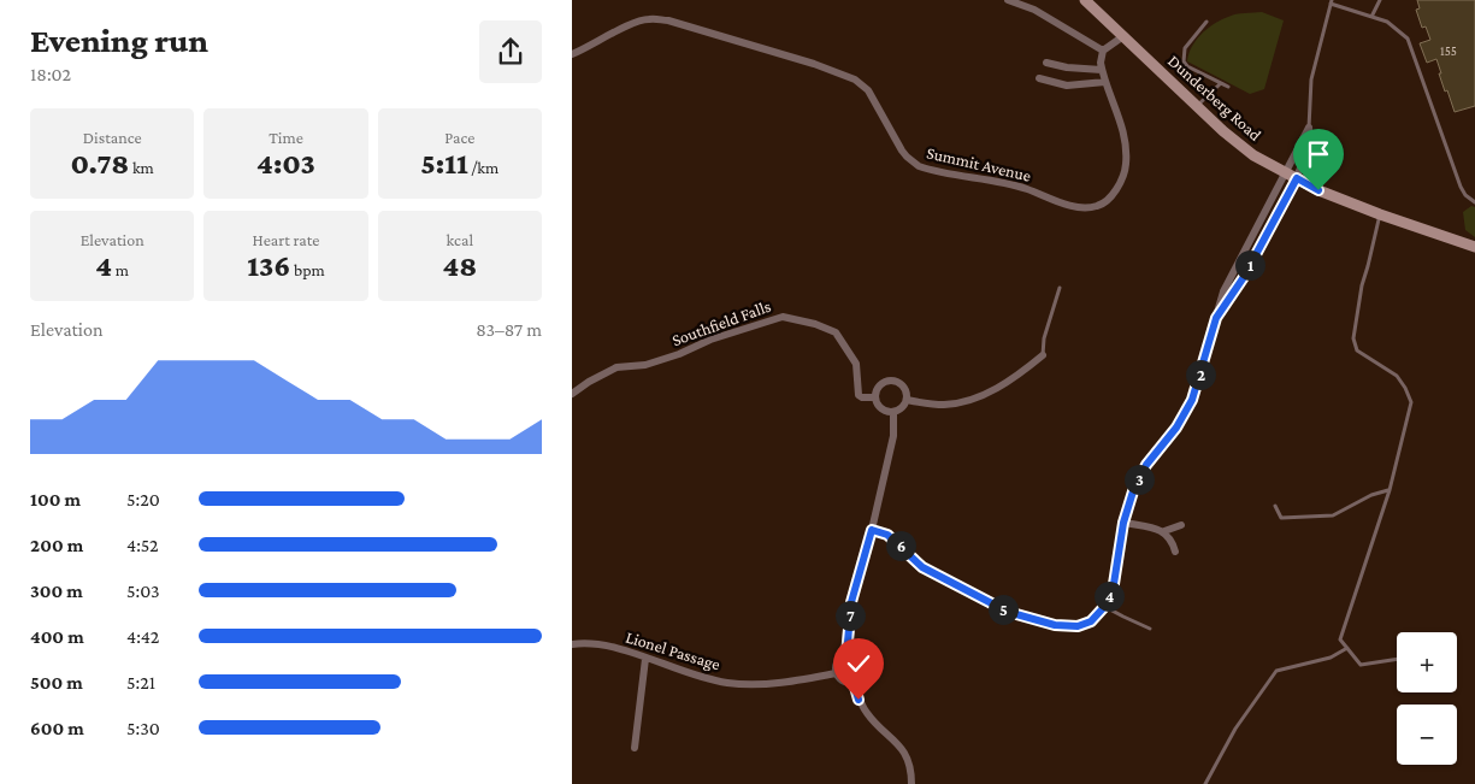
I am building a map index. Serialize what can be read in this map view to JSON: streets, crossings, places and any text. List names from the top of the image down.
{
  "streets": {
    "street": [
      "Dunderberg Road",
      "Summit Avenue",
      "Southfield Falls",
      "Lionel Passage"
    ]
  },
  "house_numbers": ["155"],
  "page": {
    "heading": ["Evening run", "18:02"],
    "stats": [
      ["Distance", "0.78 km"],
      ["Time", "4:03"],
      ["Pace", "5:11 /km"],
      ["Elevation", "4 m"],
      ["Heart rate", "136 bpm"],
      ["kcal", "48"]
    ],
    "pins": [
      "1",
      "2",
      "3",
      "6",
      "4",
      "5",
      "7"
    ],
    "chart": ["Elevation", "83–87 m"],
    "list": [
      {
        "name": "100 m",
        "note": "5:20"
      },
      {
        "name": "200 m",
        "note": "4:52"
      },
      {
        "name": "300 m",
        "note": "5:03"
      },
      {
        "name": "400 m",
        "note": "4:42"
      },
      {
        "name": "500 m",
        "note": "5:21"
      },
      {
        "name": "600 m",
        "note": "5:30"
      }
    ],
    "map_buttons": ["+", "−"]
  }
}
